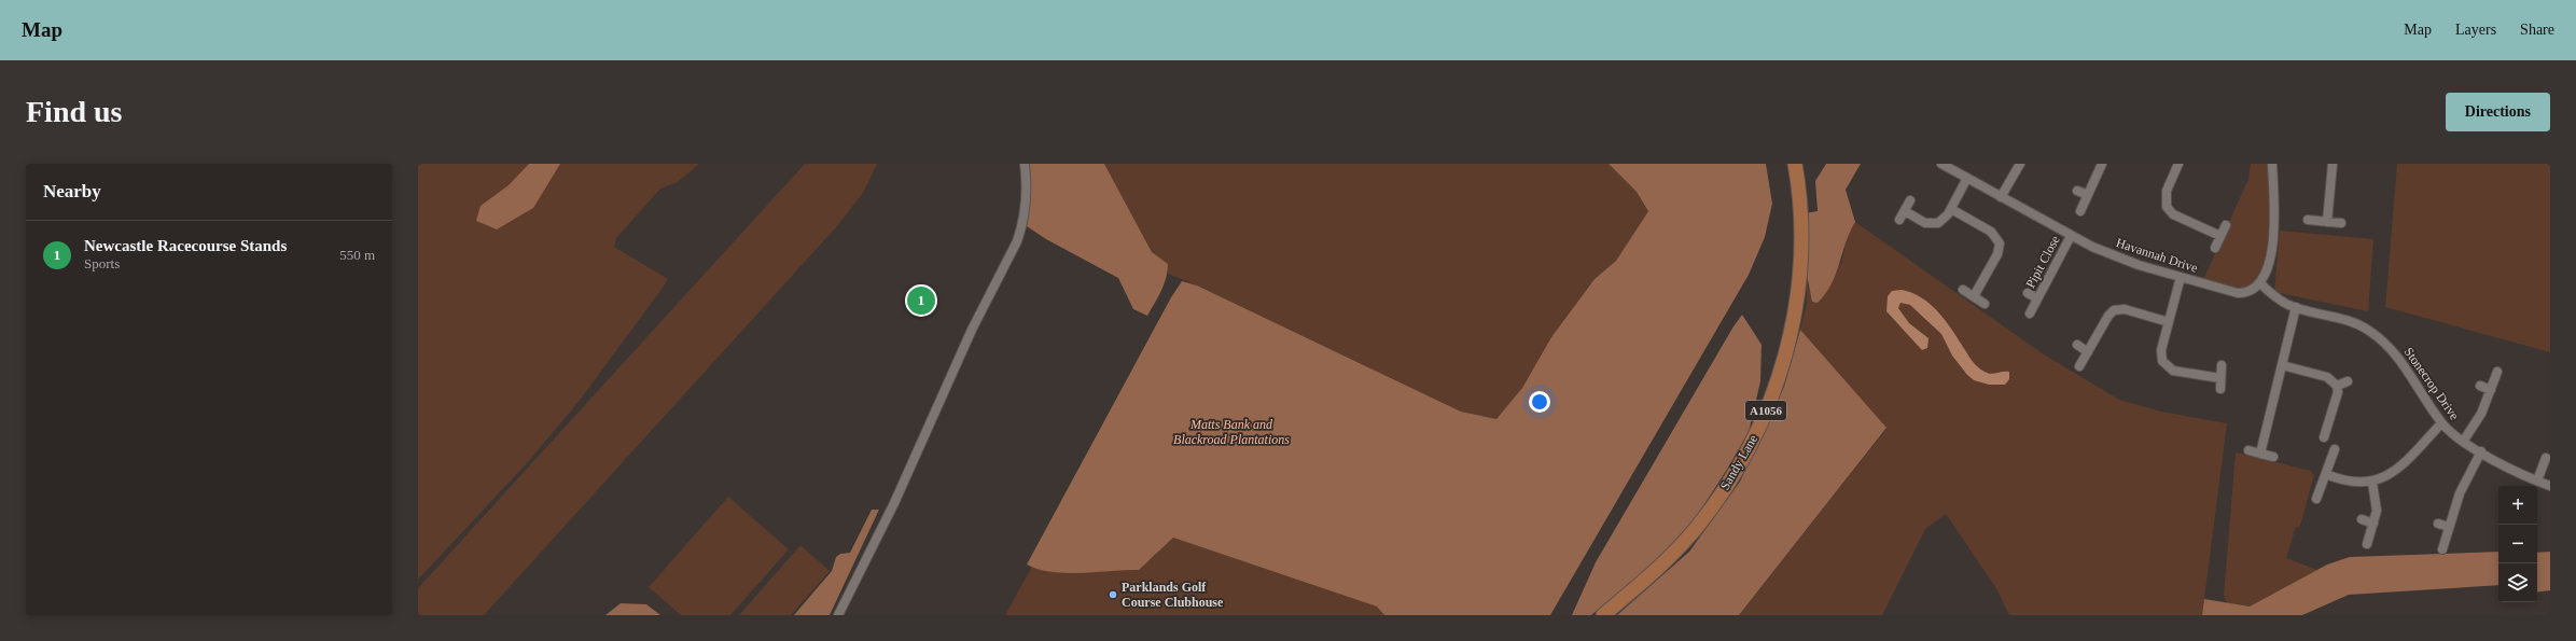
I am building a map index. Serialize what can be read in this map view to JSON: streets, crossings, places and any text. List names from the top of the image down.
{
  "streets": {
    "main road": ["A1056", "Sandy Lane"],
    "street": ["Havannah Drive", "Pipit Close", "Stonecrop Drive"]
  },
  "crossings": [
    ["Havannah Drive", "Pipit Close"],
    ["Havannah Drive", "Stonecrop Drive"]
  ],
  "parks": ["Matts Bank and Blackroad Plantations"],
  "places": ["Parklands Golf Course Clubhouse"],
  "page": {
    "header": "Map",
    "nav": ["Map", "Layers", "Share"],
    "buttons": "Directions",
    "title": "Find us",
    "heading": "Nearby",
    "list": [
      {
        "mark": "1",
        "name": "Newcastle Racecourse Stands",
        "note": "Sports",
        "value": "550 m"
      }
    ],
    "pins": "1",
    "map_buttons": ["+", "−"]
  }
}
